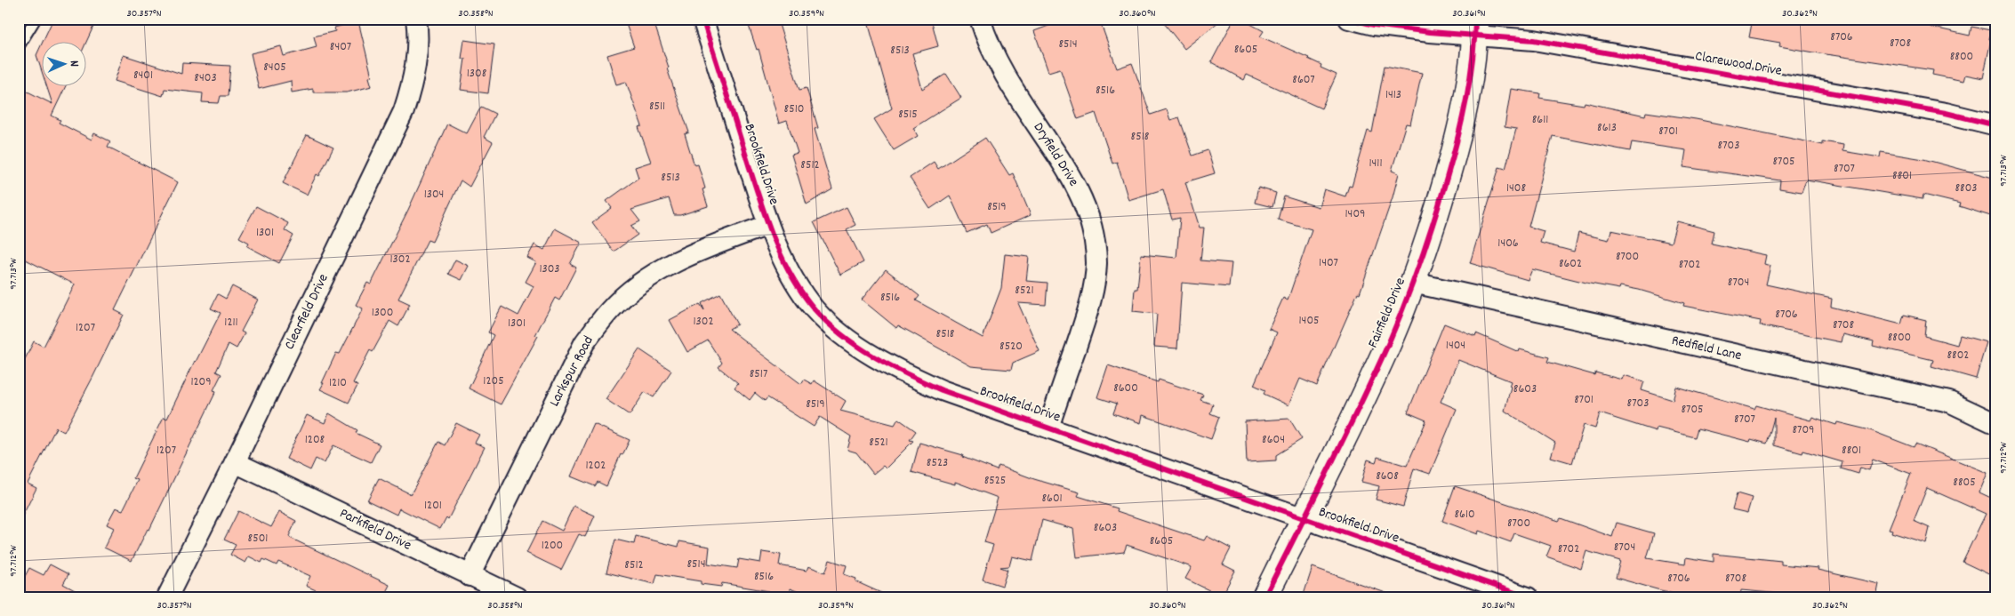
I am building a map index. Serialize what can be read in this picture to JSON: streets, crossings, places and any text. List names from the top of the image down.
{
  "streets": {
    "street": [
      "Clarewood Drive",
      "Dryfield Drive",
      "Brookfield Drive",
      "Clearfield Drive",
      "Fairfield Drive",
      "Redfield Lane",
      "Larkspur Road",
      "Parkfield Drive"
    ]
  },
  "crossings": [
    ["Clarewood Drive", "Fairfield Drive"],
    ["Dryfield Drive", "Brookfield Drive"],
    ["Brookfield Drive", "Fairfield Drive"],
    ["Brookfield Drive", "Larkspur Road"],
    ["Clearfield Drive", "Parkfield Drive"],
    ["Fairfield Drive", "Redfield Lane"],
    ["Larkspur Road", "Parkfield Drive"]
  ],
  "house_numbers": [
    "8706",
    "8708",
    "8514",
    "8407",
    "8605",
    "8513",
    "8800",
    "8405",
    "1308",
    "8401",
    "8403",
    "8607",
    "8516",
    "1413",
    "8511",
    "8510",
    "8515",
    "8611",
    "8613",
    "8701",
    "8518",
    "8703",
    "8705",
    "1411",
    "8512",
    "8707",
    "8801",
    "8513",
    "1408",
    "8803",
    "1304",
    "8519",
    "1409",
    "1301",
    "1406",
    "8700",
    "1302",
    "1407",
    "8602",
    "8702",
    "1303",
    "8704",
    "8521",
    "8516",
    "1300",
    "8706",
    "1405",
    "1302",
    "1211",
    "1301",
    "8708",
    "1207",
    "8518",
    "8800",
    "1404",
    "8520",
    "8802",
    "8517",
    "1205",
    "1209",
    "1210",
    "8600",
    "8603",
    "8701",
    "8703",
    "8519",
    "8705",
    "8707",
    "8709",
    "1208",
    "8604",
    "8521",
    "1207",
    "8801",
    "8523",
    "1202",
    "8608",
    "8525",
    "8805",
    "8601",
    "1201",
    "8610",
    "8700",
    "8603",
    "8501",
    "8605",
    "1200",
    "8704",
    "8702",
    "8514",
    "8512",
    "8516",
    "8706",
    "8708"
  ],
  "north": "right",
  "coordinates": [
    "30.357°N",
    "30.358°N",
    "30.359°N",
    "30.360°N",
    "30.361°N",
    "30.362°N",
    "97.713°W",
    "97.712°W"
  ]
}
